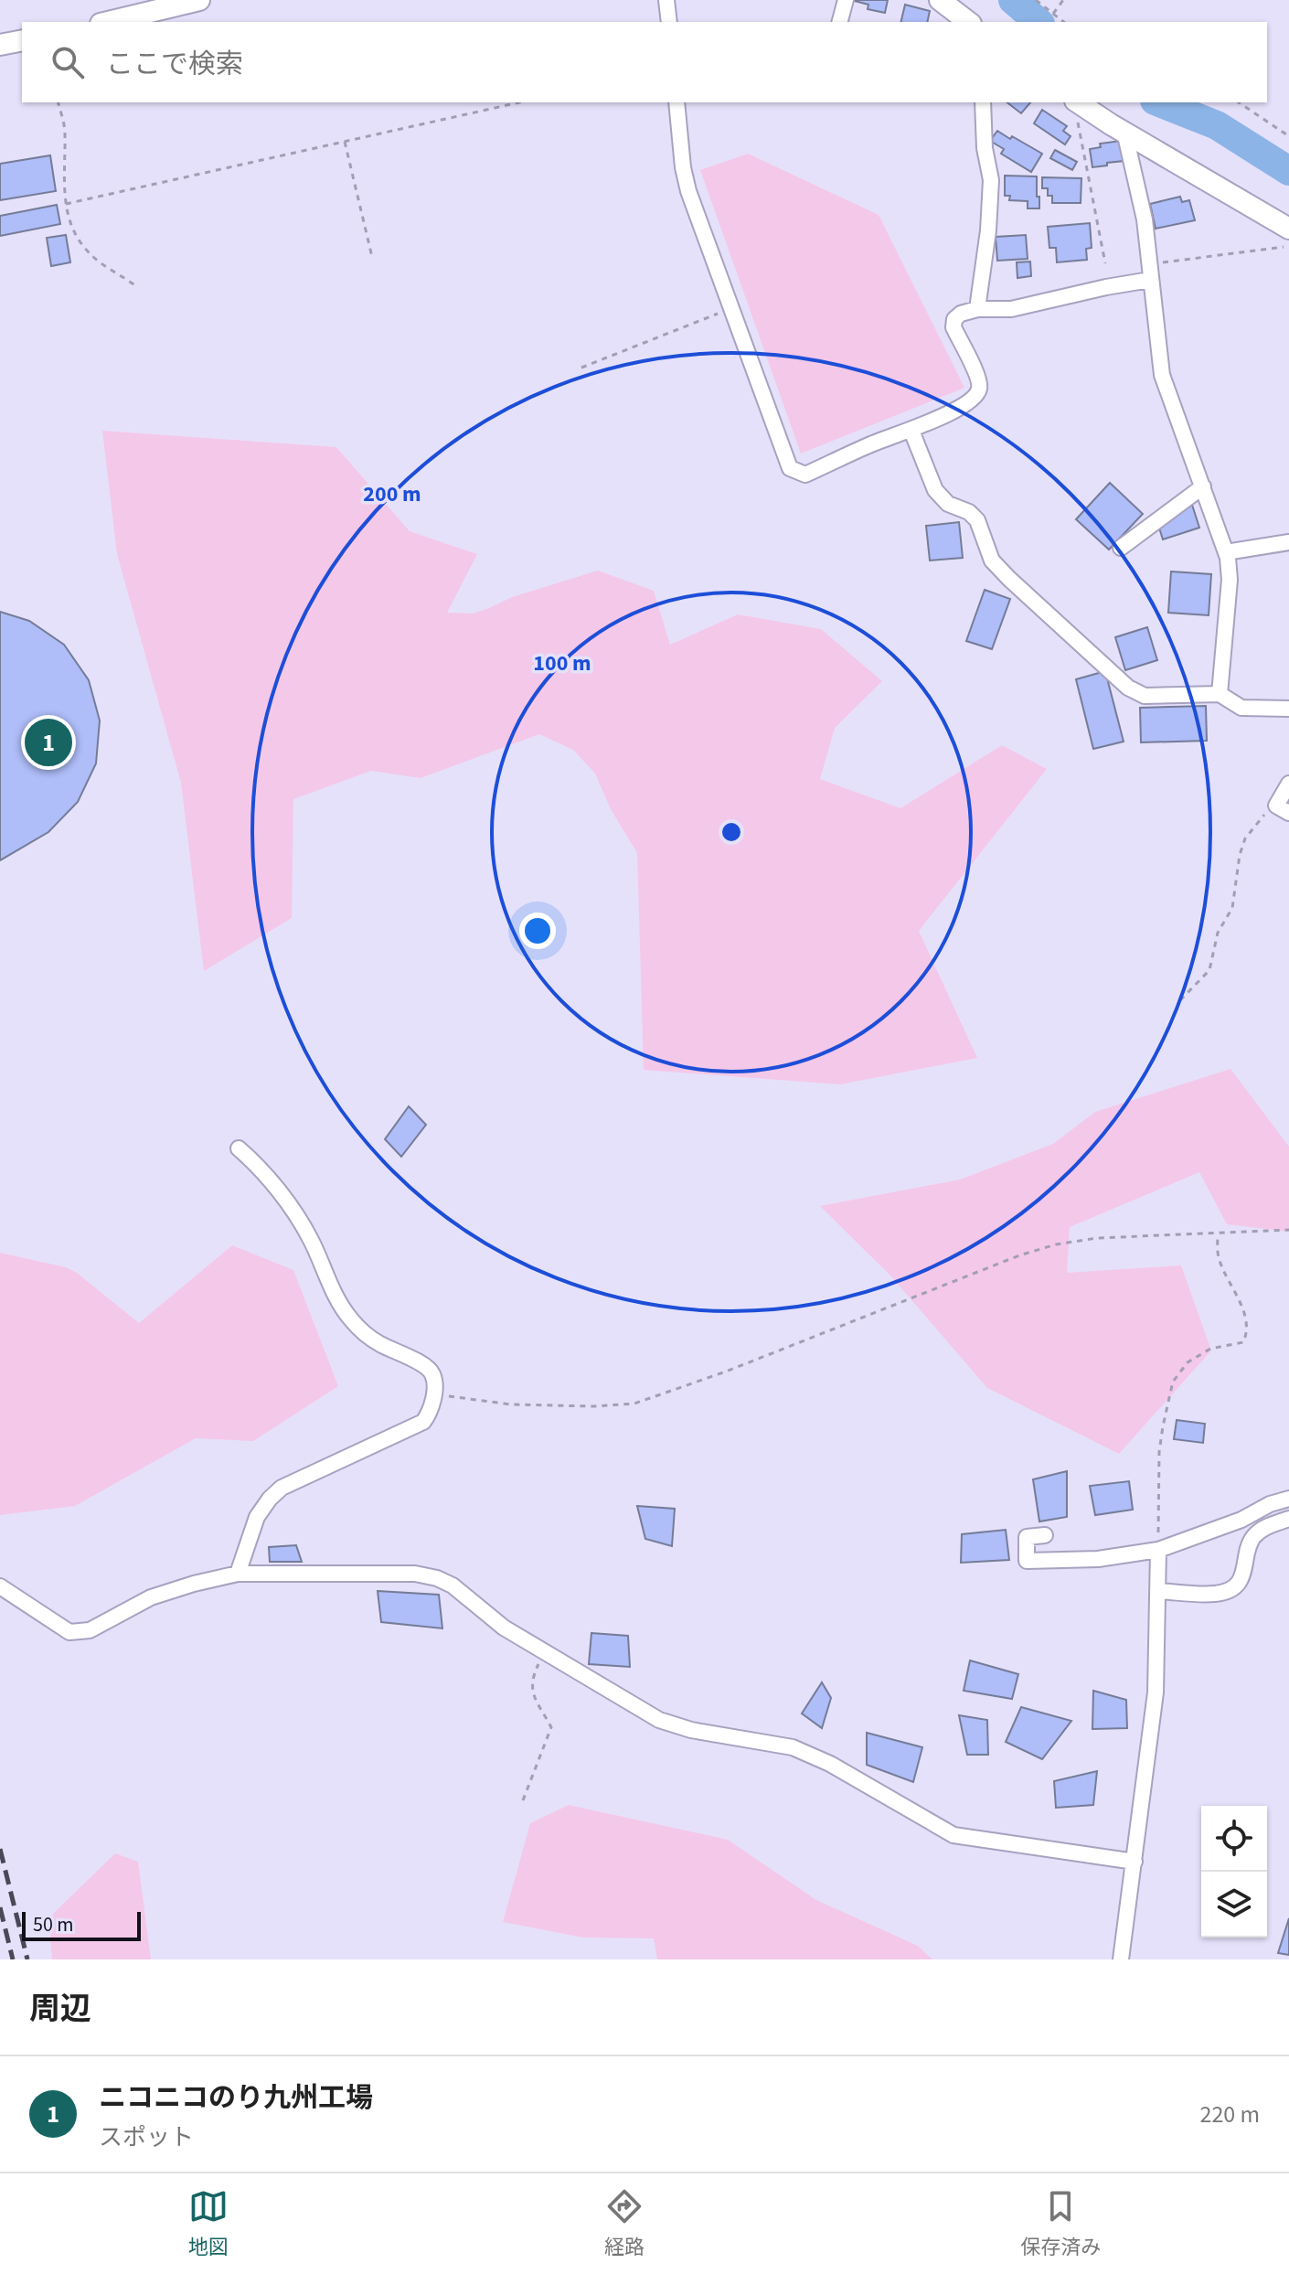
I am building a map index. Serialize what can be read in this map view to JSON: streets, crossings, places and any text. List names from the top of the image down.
{
  "scale_bar": "50 m",
  "page": {
    "search": "ここで検索",
    "pins": "1",
    "scale": "50 m",
    "heading": "周辺",
    "list": [
      {
        "mark": "1",
        "name": "ニコニコのり九州工場",
        "note": "スポット",
        "value": "220 m"
      }
    ],
    "nav": ["地図", "経路", "保存済み"]
  },
  "rings": ["200 m", "100 m"]
}
